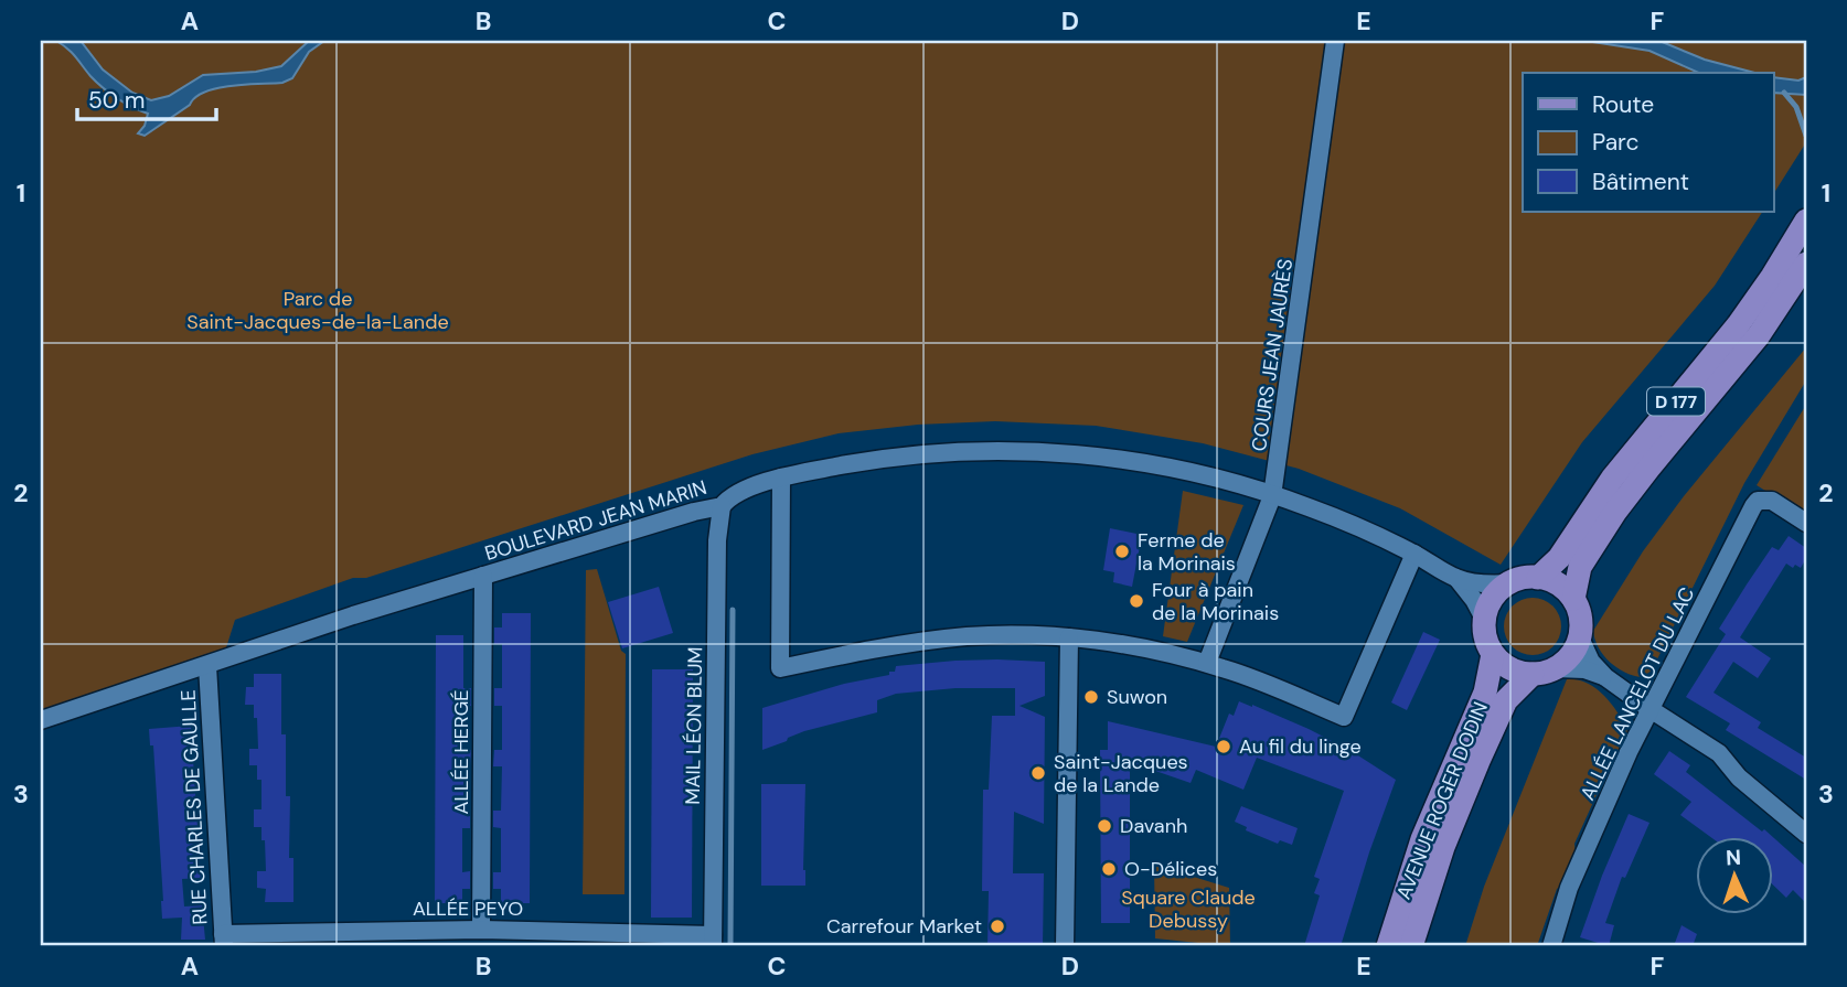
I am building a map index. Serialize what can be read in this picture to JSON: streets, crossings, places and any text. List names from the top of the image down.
{
  "streets": {
    "main road": ["D 177", "AVENUE ROGER DODIN"],
    "street": [
      "COURS JEAN JAURÈS",
      "BOULEVARD JEAN MARIN",
      "ALLÉE LANCELOT DU LAC",
      "MAIL LÉON BLUM",
      "ALLÉE HERGÉ",
      "RUE CHARLES DE GAULLE",
      "ALLÉE PEYO"
    ]
  },
  "crossings": [
    ["COURS JEAN JAURÈS", "BOULEVARD JEAN MARIN"],
    ["D 177", "BOULEVARD JEAN MARIN"],
    ["D 177", "AVENUE ROGER DODIN"],
    ["BOULEVARD JEAN MARIN", "MAIL LÉON BLUM"],
    ["BOULEVARD JEAN MARIN", "ALLÉE HERGÉ"],
    ["BOULEVARD JEAN MARIN", "AVENUE ROGER DODIN"],
    ["BOULEVARD JEAN MARIN", "RUE CHARLES DE GAULLE"],
    ["MAIL LÉON BLUM", "ALLÉE PEYO"],
    ["ALLÉE HERGÉ", "ALLÉE PEYO"],
    ["RUE CHARLES DE GAULLE", "ALLÉE PEYO"]
  ],
  "parks": ["Parc de Saint-Jacques-de-la-Lande", "Square Claude Debussy"],
  "places": [
    "Ferme de la Morinais",
    "Four à pain de la Morinais",
    "Suwon",
    "Au fil du linge",
    "Saint-Jacques de la Lande",
    "Davanh",
    "O-Délices",
    "Carrefour Market"
  ],
  "legend": ["Route", "Parc", "Bâtiment"],
  "scale_bar": "50 m",
  "north": "top",
  "grid": {
    "columns": [
      "A",
      "B",
      "C",
      "D",
      "E",
      "F"
    ],
    "rows": ["1", "2", "3"]
  }
}
